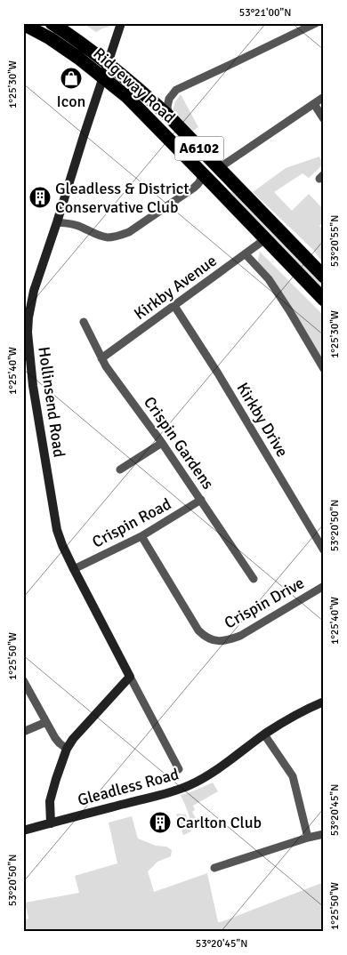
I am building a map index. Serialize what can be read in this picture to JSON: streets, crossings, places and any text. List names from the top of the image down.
{
  "streets": {
    "highway": ["Ridgeway Road", "A6102"],
    "main road": ["Hollinsend Road", "Gleadless Road"],
    "street": [
      "Kirkby Avenue",
      "Kirkby Drive",
      "Crispin Gardens",
      "Crispin Road",
      "Crispin Drive"
    ]
  },
  "crossings": [
    ["Ridgeway Road", "Kirkby Avenue"],
    ["Ridgeway Road", "Hollinsend Road"],
    ["Kirkby Avenue", "Kirkby Drive"],
    ["Kirkby Avenue", "Crispin Gardens"],
    ["Hollinsend Road", "Crispin Road"],
    ["Crispin Gardens", "Crispin Road"],
    ["Crispin Road", "Crispin Drive"]
  ],
  "places": {
    "shop": ["Icon"],
    "building": ["Gleadless & District Conservative Club", "Carlton Club"]
  },
  "coordinates": [
    "53°21'00\"N",
    "1°25'30\"W",
    "53°20'55\"N",
    "1°25'40\"W",
    "53°20'50\"N",
    "1°25'50\"W",
    "53°20'45\"N"
  ]
}
